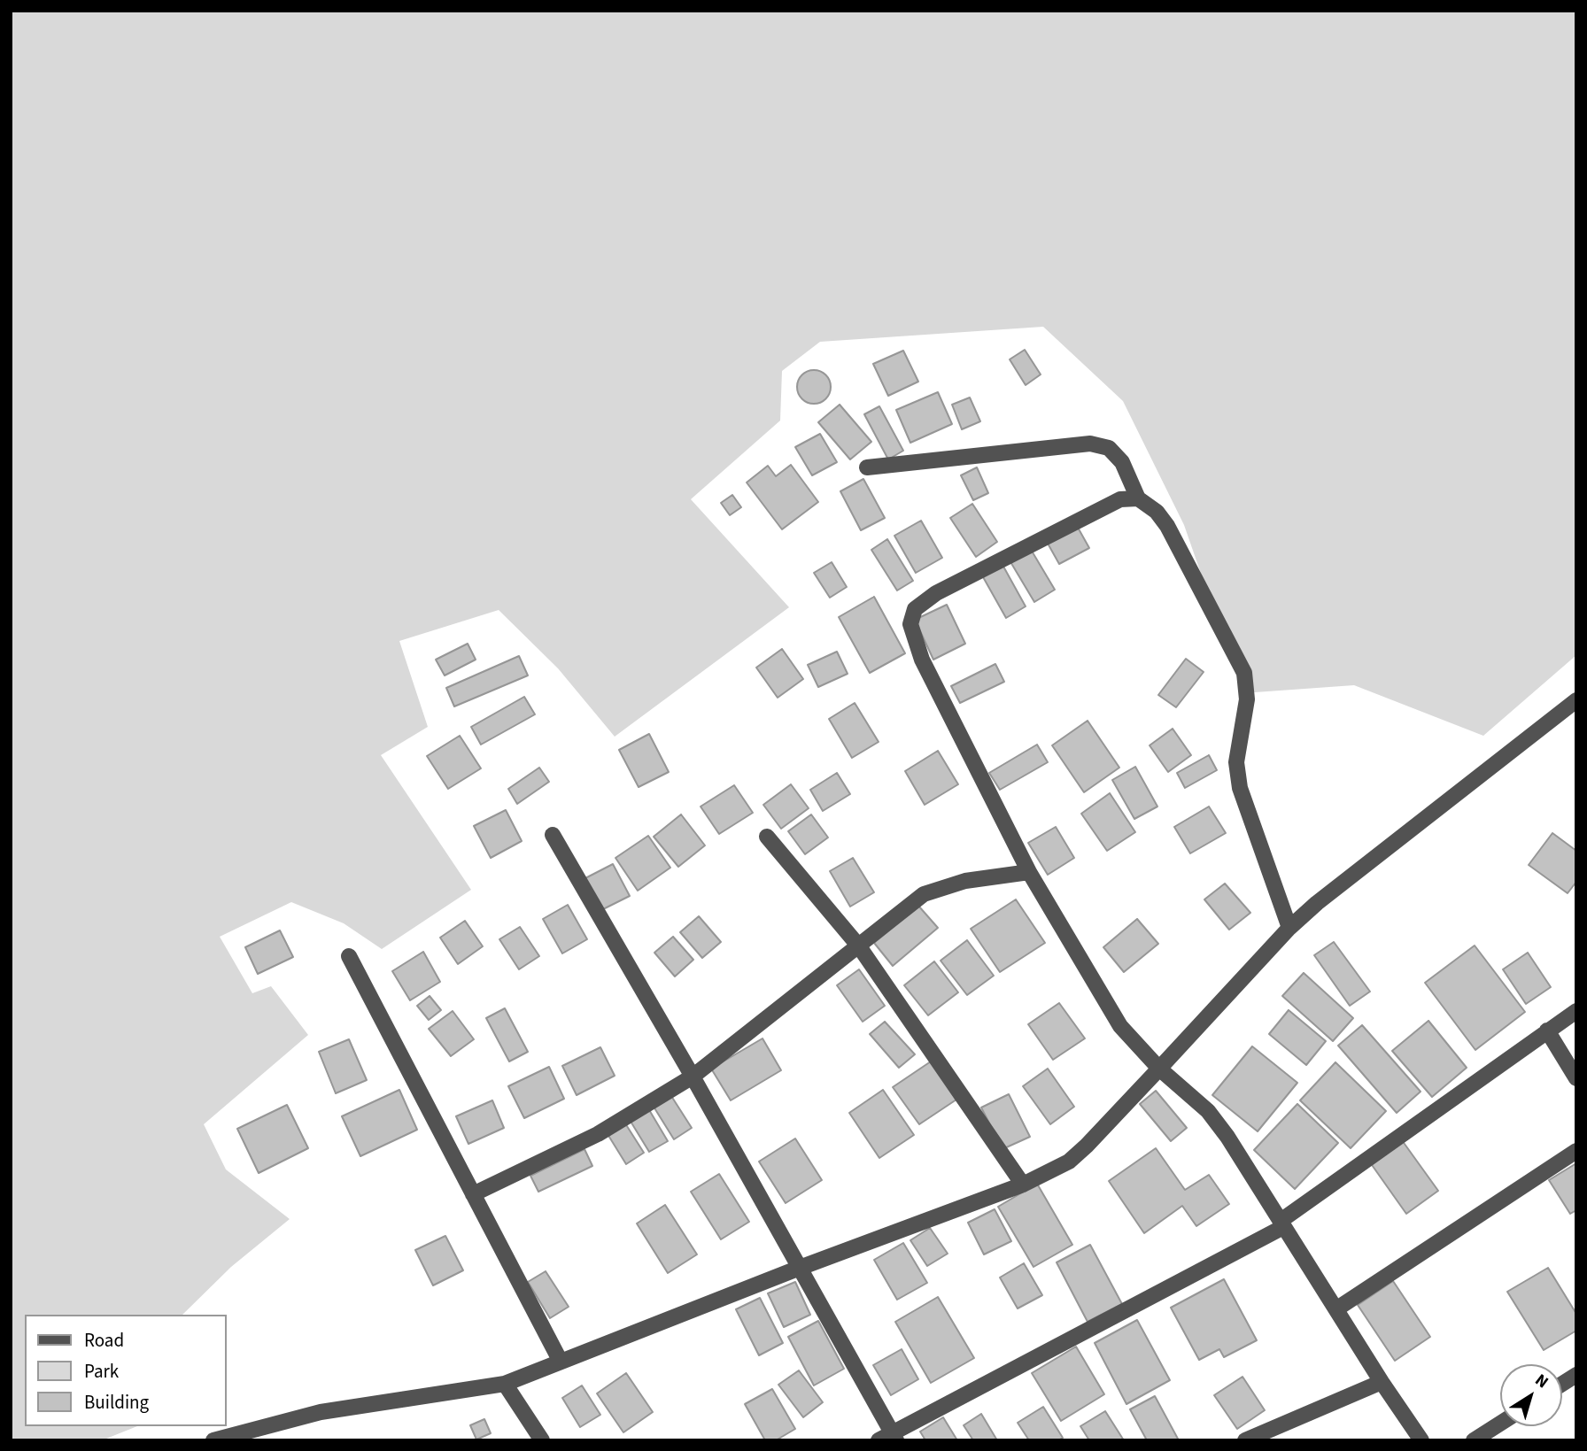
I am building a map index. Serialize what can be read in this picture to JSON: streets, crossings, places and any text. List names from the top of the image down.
{
  "legend": ["Road", "Park", "Building"],
  "north": "top right"
}
